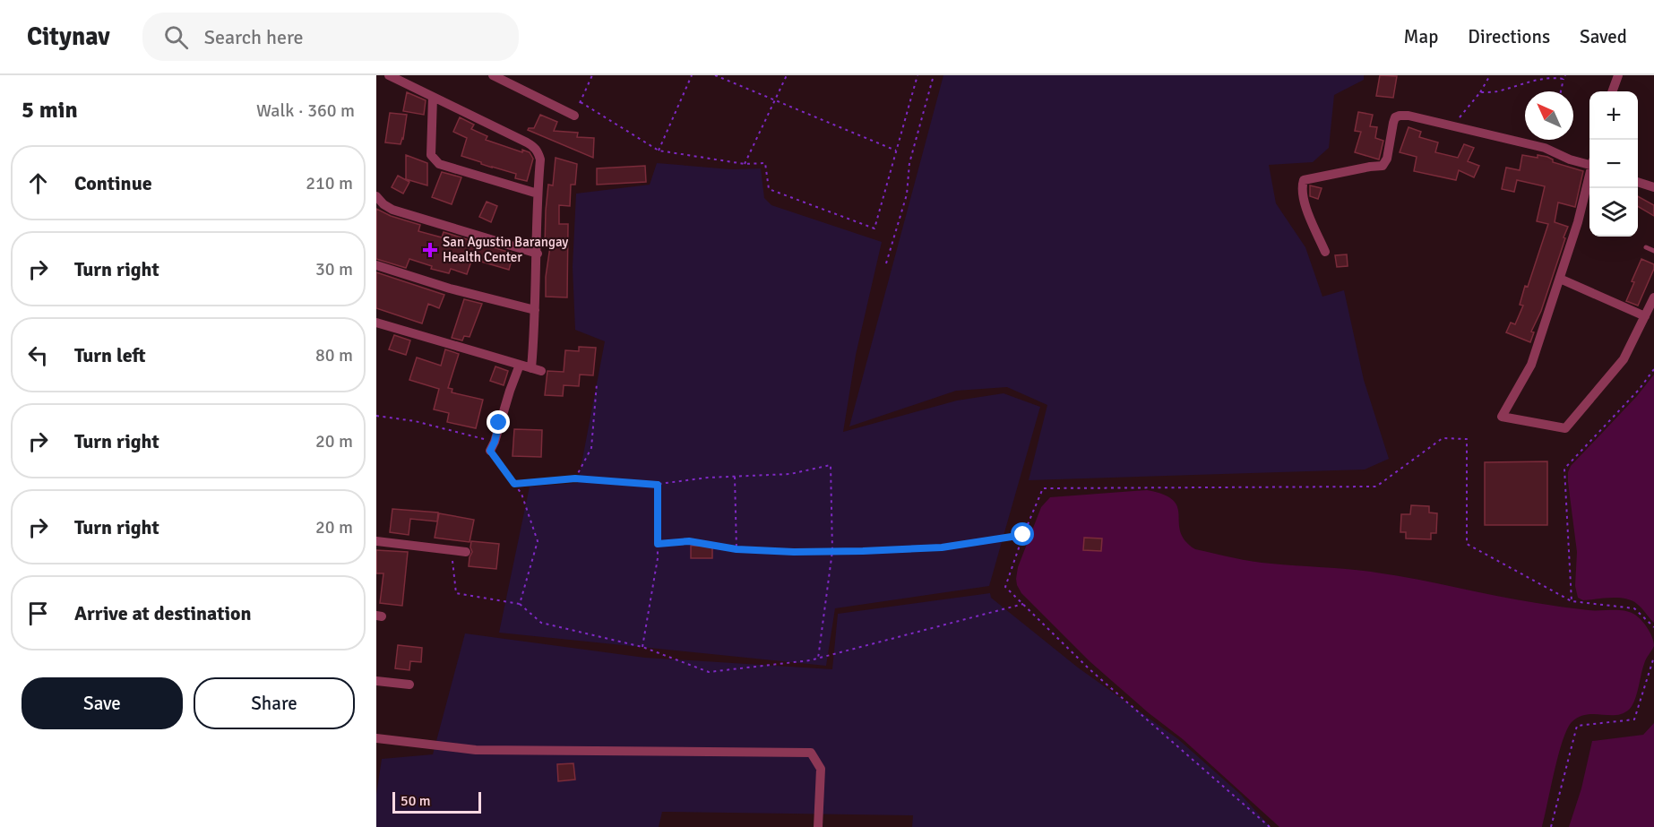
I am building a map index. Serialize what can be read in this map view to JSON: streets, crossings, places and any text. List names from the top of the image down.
{
  "places": {
    "health": ["San Agustin Barangay Health Center"]
  },
  "scale_bar": "50 m",
  "north": "top left",
  "page": {
    "header": "Citynav",
    "search": "Search here",
    "nav": ["Map", "Directions", "Saved"],
    "heading": ["5 min", "Walk · 360 m"],
    "map_buttons": ["+", "−"],
    "list": [
      ["Continue", "210 m"],
      ["Turn right", "30 m"],
      ["Turn left", "80 m"],
      ["Turn right", "20 m"],
      ["Turn right", "20 m"],
      "Arrive at destination"
    ],
    "buttons": ["Save", "Share"],
    "scale": "50 m"
  }
}
